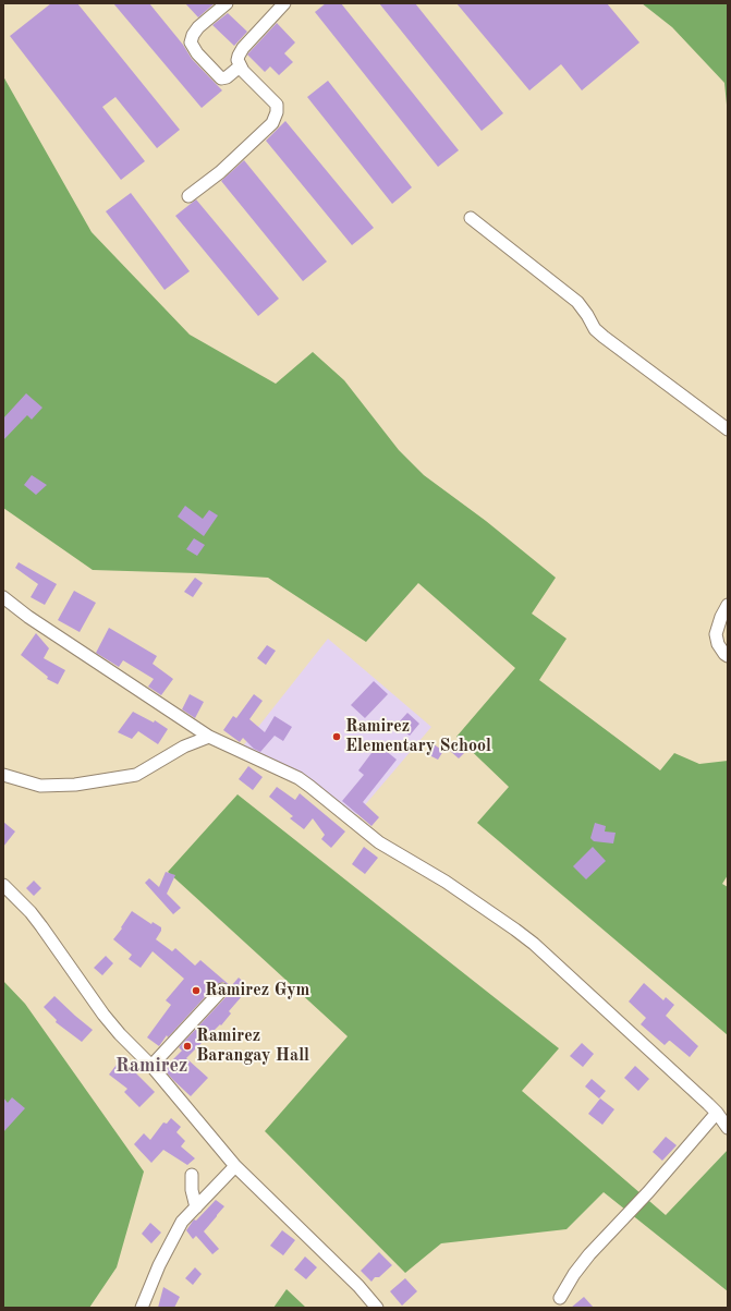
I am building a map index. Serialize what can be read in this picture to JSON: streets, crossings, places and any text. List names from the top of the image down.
{
  "districts": ["Ramirez"],
  "places": ["Ramirez Elementary School", "Ramirez Gym", "Ramirez Barangay Hall"]
}
